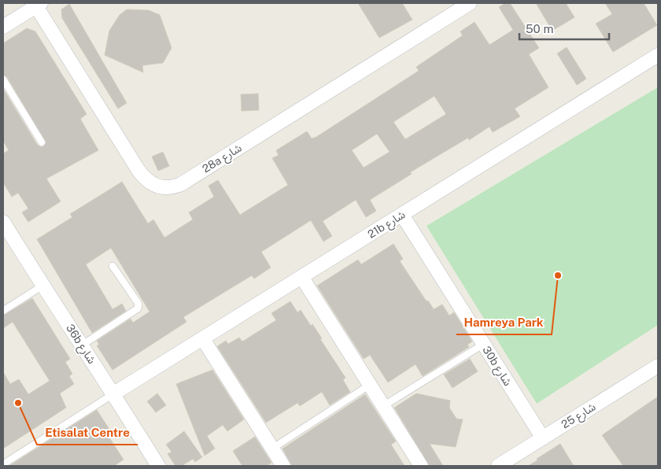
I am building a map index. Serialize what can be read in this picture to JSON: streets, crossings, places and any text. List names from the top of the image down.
{
  "streets": {
    "street": [
      "28a شارع",
      "21b شارع",
      "36b شارع",
      "30b شارع",
      "شارع 25"
    ]
  },
  "crossings": [
    ["21b شارع", "36b شارع"],
    ["21b شارع", "30b شارع"],
    ["30b شارع", "شارع 25"]
  ],
  "places": ["Hamreya Park", "Etisalat Centre"],
  "scale_bar": "50 m"
}
